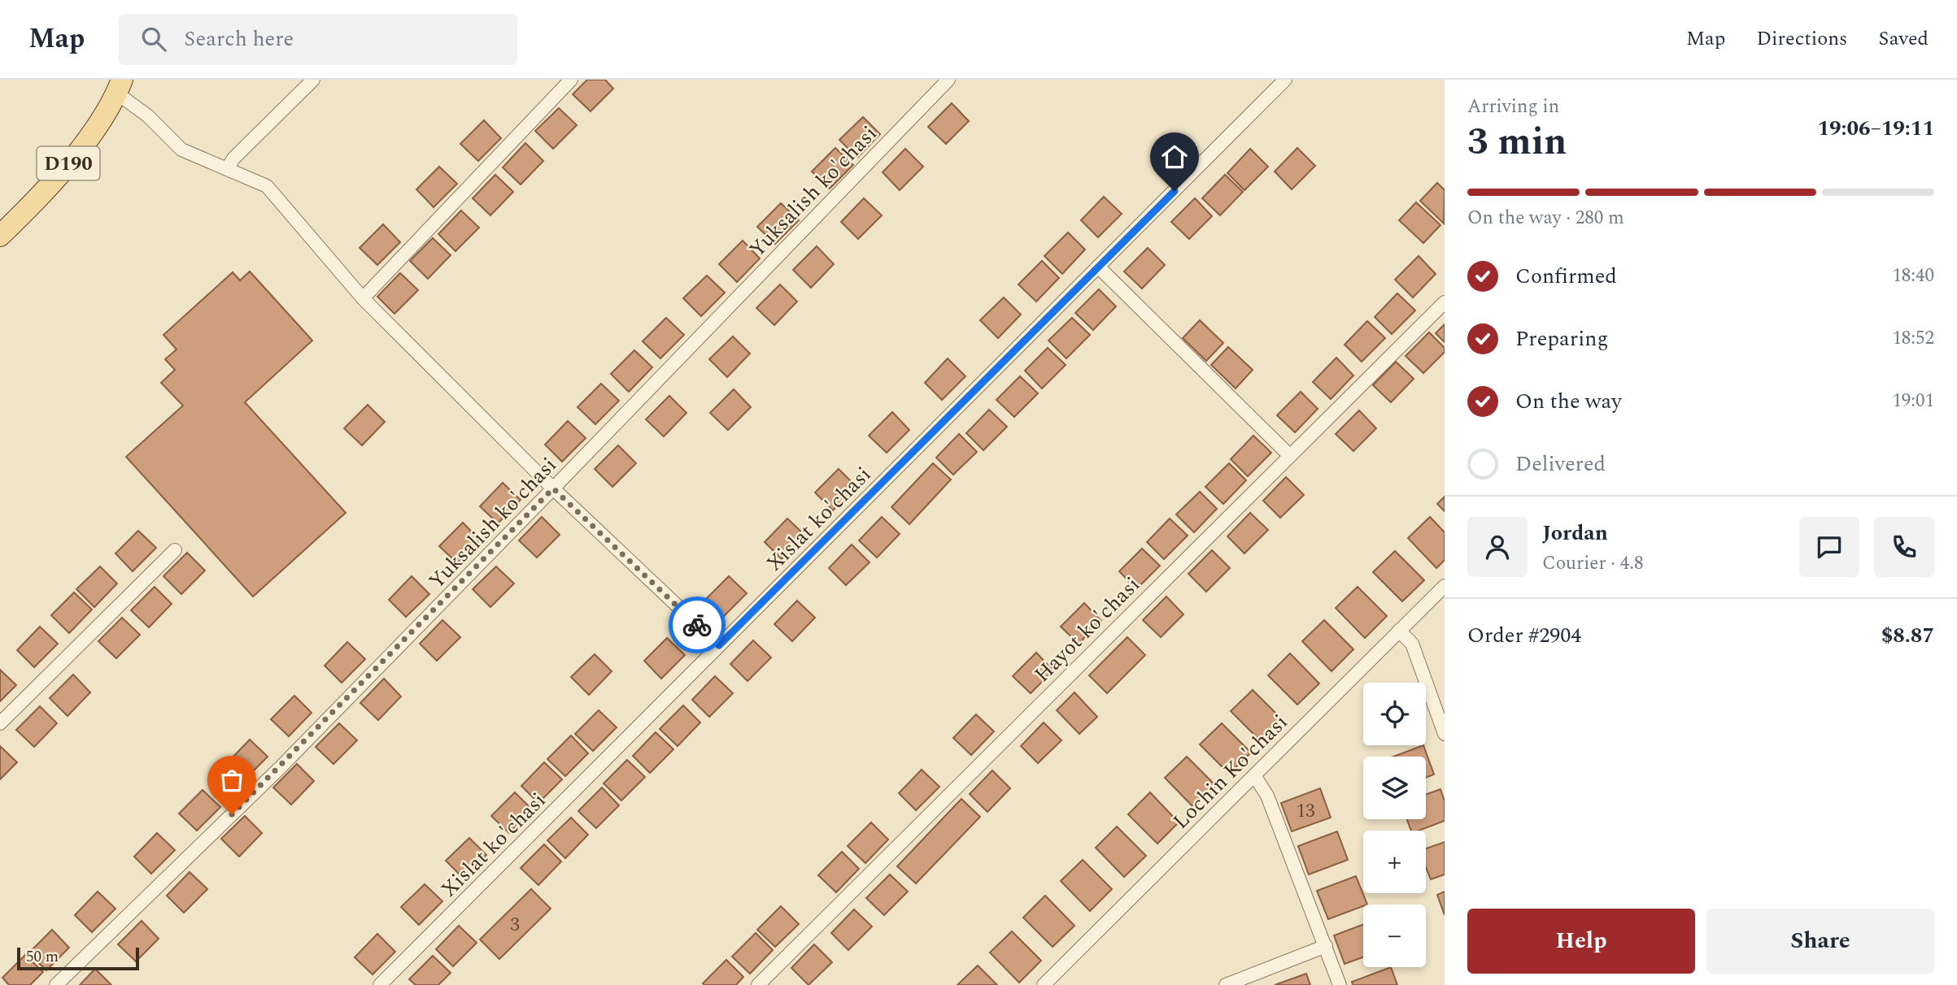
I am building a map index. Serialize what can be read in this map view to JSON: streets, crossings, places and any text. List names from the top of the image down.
{
  "streets": {
    "main road": ["D190"],
    "street": [
      "Yuksalish ko'chasi",
      "Xislat ko'chasi",
      "Hayot ko'chasi",
      "Lochin Ko'chasi"
    ]
  },
  "house_numbers": ["13", "3"],
  "scale_bar": "50 m",
  "page": {
    "header": "Map",
    "search": "Search here",
    "nav": ["Map", "Directions", "Saved"],
    "heading": ["3 min", "Arriving in", "19:06–19:11"],
    "panel": [
      "Jordan",
      "Courier · 4.8",
      "Order #2904",
      "$8.87"
    ],
    "bar": "On the way · 280 m",
    "list": [
      ["Confirmed", "18:40"],
      ["Preparing", "18:52"],
      ["On the way", "19:01"],
      "Delivered"
    ],
    "map_buttons": ["+", "−"],
    "buttons": ["Help", "Share"],
    "scale": "50 m"
  }
}
